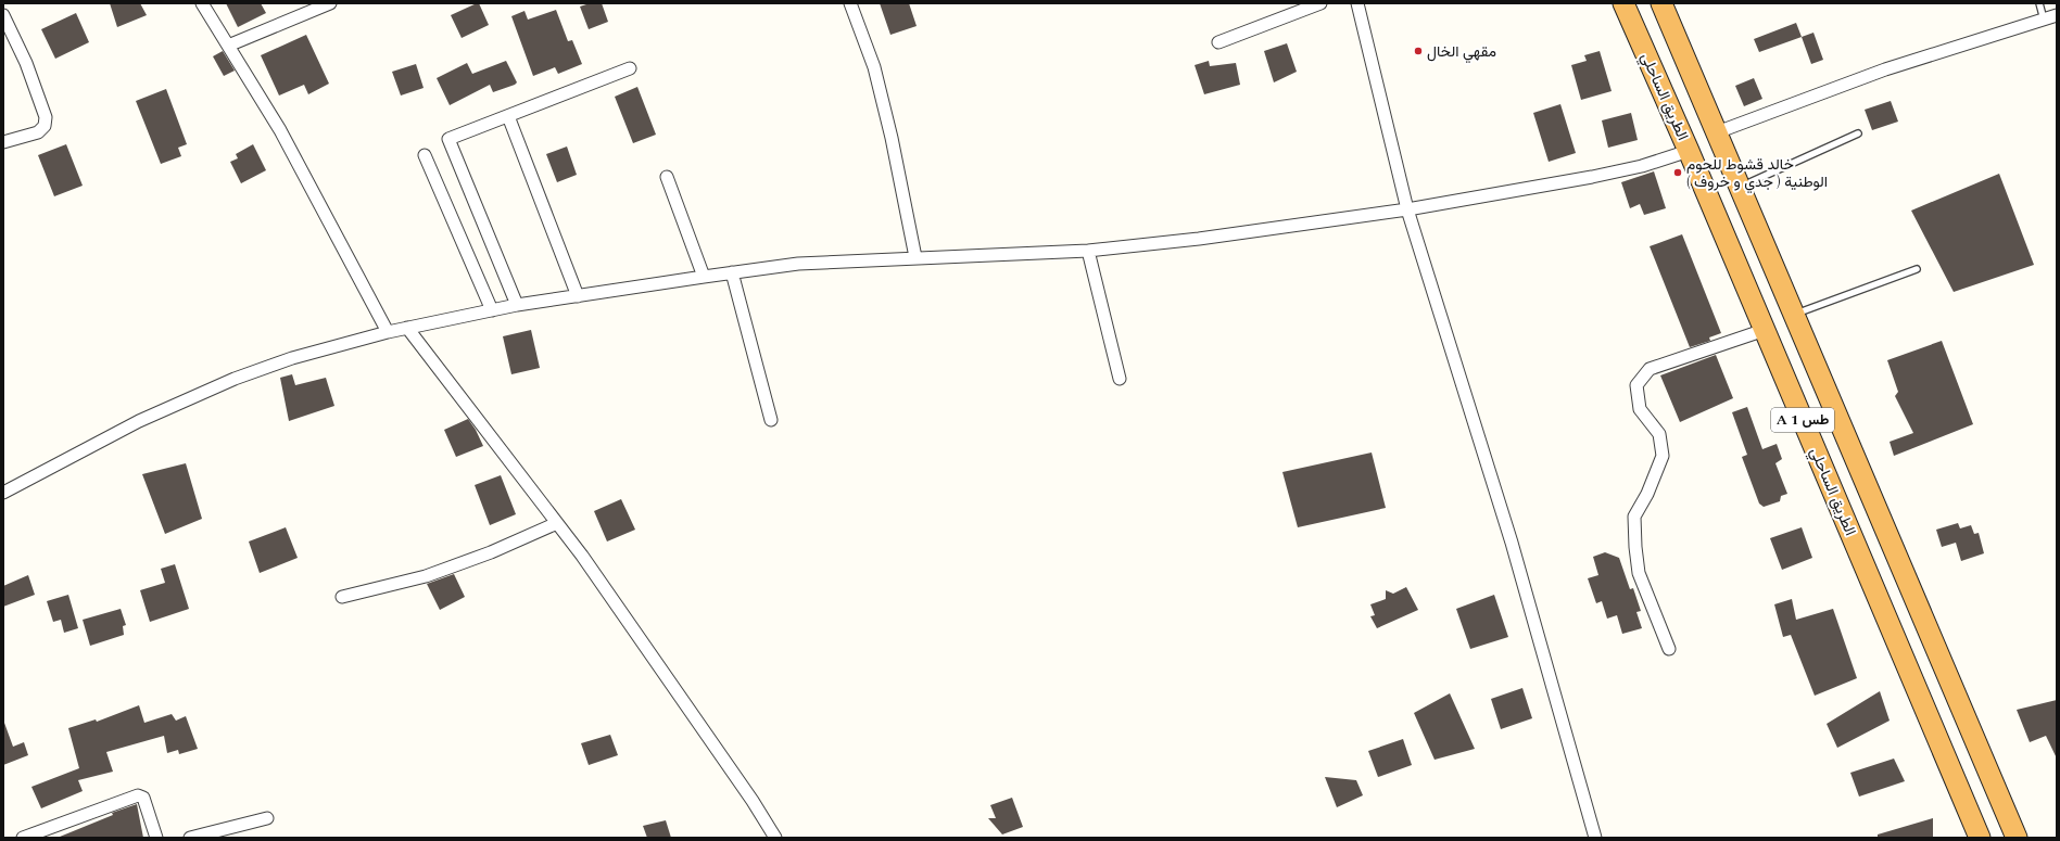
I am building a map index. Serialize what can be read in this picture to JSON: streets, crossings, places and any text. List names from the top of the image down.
{
  "streets": {
    "highway": ["الطريق الساحلي", "A 1 طس"]
  },
  "places": ["مقهي الخال", "خالد قشوط للحوم الوطنية ( جدي و خروف )"]
}
